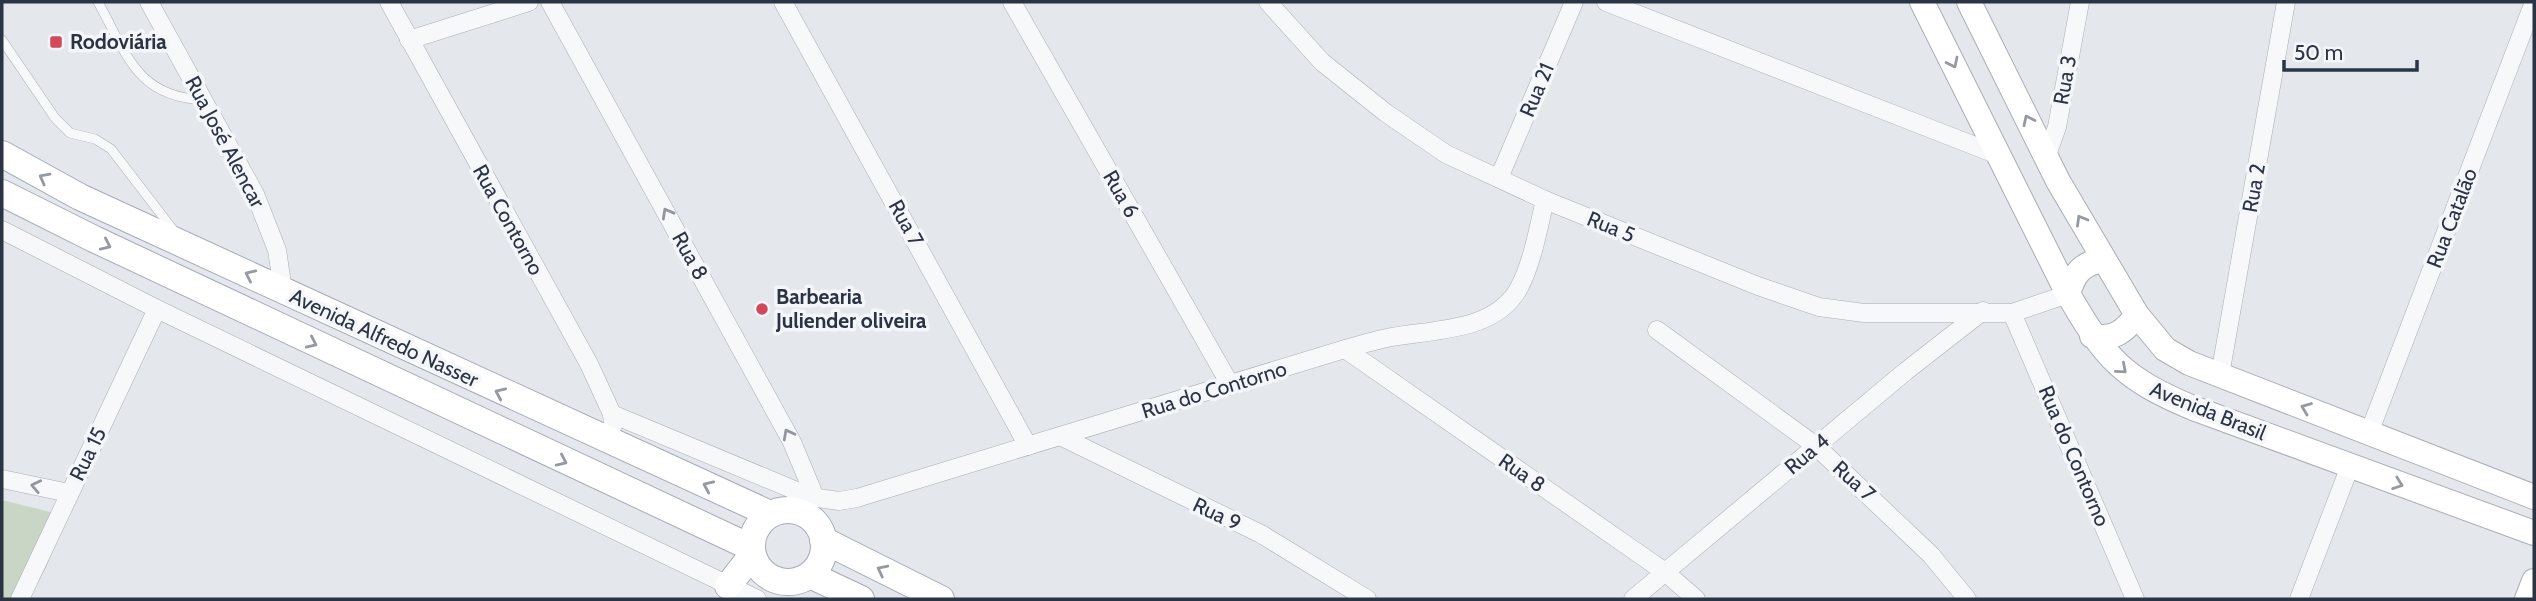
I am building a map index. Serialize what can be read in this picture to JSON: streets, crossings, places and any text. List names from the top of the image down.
{
  "streets": {
    "main road": ["Avenida Alfredo Nasser"],
    "street": [
      "Rua 3",
      "Rua 21",
      "Rua José Alencar",
      "Rua 2",
      "Rua 6",
      "Rua Catalão",
      "Rua Contorno",
      "Rua 7",
      "Rua 5",
      "Rua 8",
      "Rua do Contorno",
      "Avenida Brasil",
      "Rua 15",
      "Rua 4",
      "Rua 9"
    ]
  },
  "crossings": [
    ["Rua 3", "Avenida Brasil"],
    ["Rua 21", "Rua 5"],
    ["Rua José Alencar", "Avenida Alfredo Nasser"],
    ["Rua 2", "Avenida Brasil"],
    ["Rua 6", "Rua do Contorno"],
    ["Rua Catalão", "Avenida Brasil"],
    ["Rua Contorno", "Avenida Alfredo Nasser"],
    ["Rua Contorno", "Rua do Contorno"],
    ["Rua 7", "Rua do Contorno"],
    ["Rua 7", "Rua 4"],
    ["Rua 5", "Rua do Contorno"],
    ["Rua 5", "Rua 4"],
    ["Rua 8", "Avenida Alfredo Nasser"],
    ["Rua 8", "Rua do Contorno"],
    ["Rua 8", "Rua 4"],
    ["Avenida Alfredo Nasser", "Rua do Contorno"],
    ["Rua do Contorno", "Rua 9"]
  ],
  "one_way": ["Rua 8"],
  "places": {
    "transit": ["Rodoviária"],
    "other": ["Barbearia Juliender oliveira"]
  },
  "scale_bar": "50 m"
}
